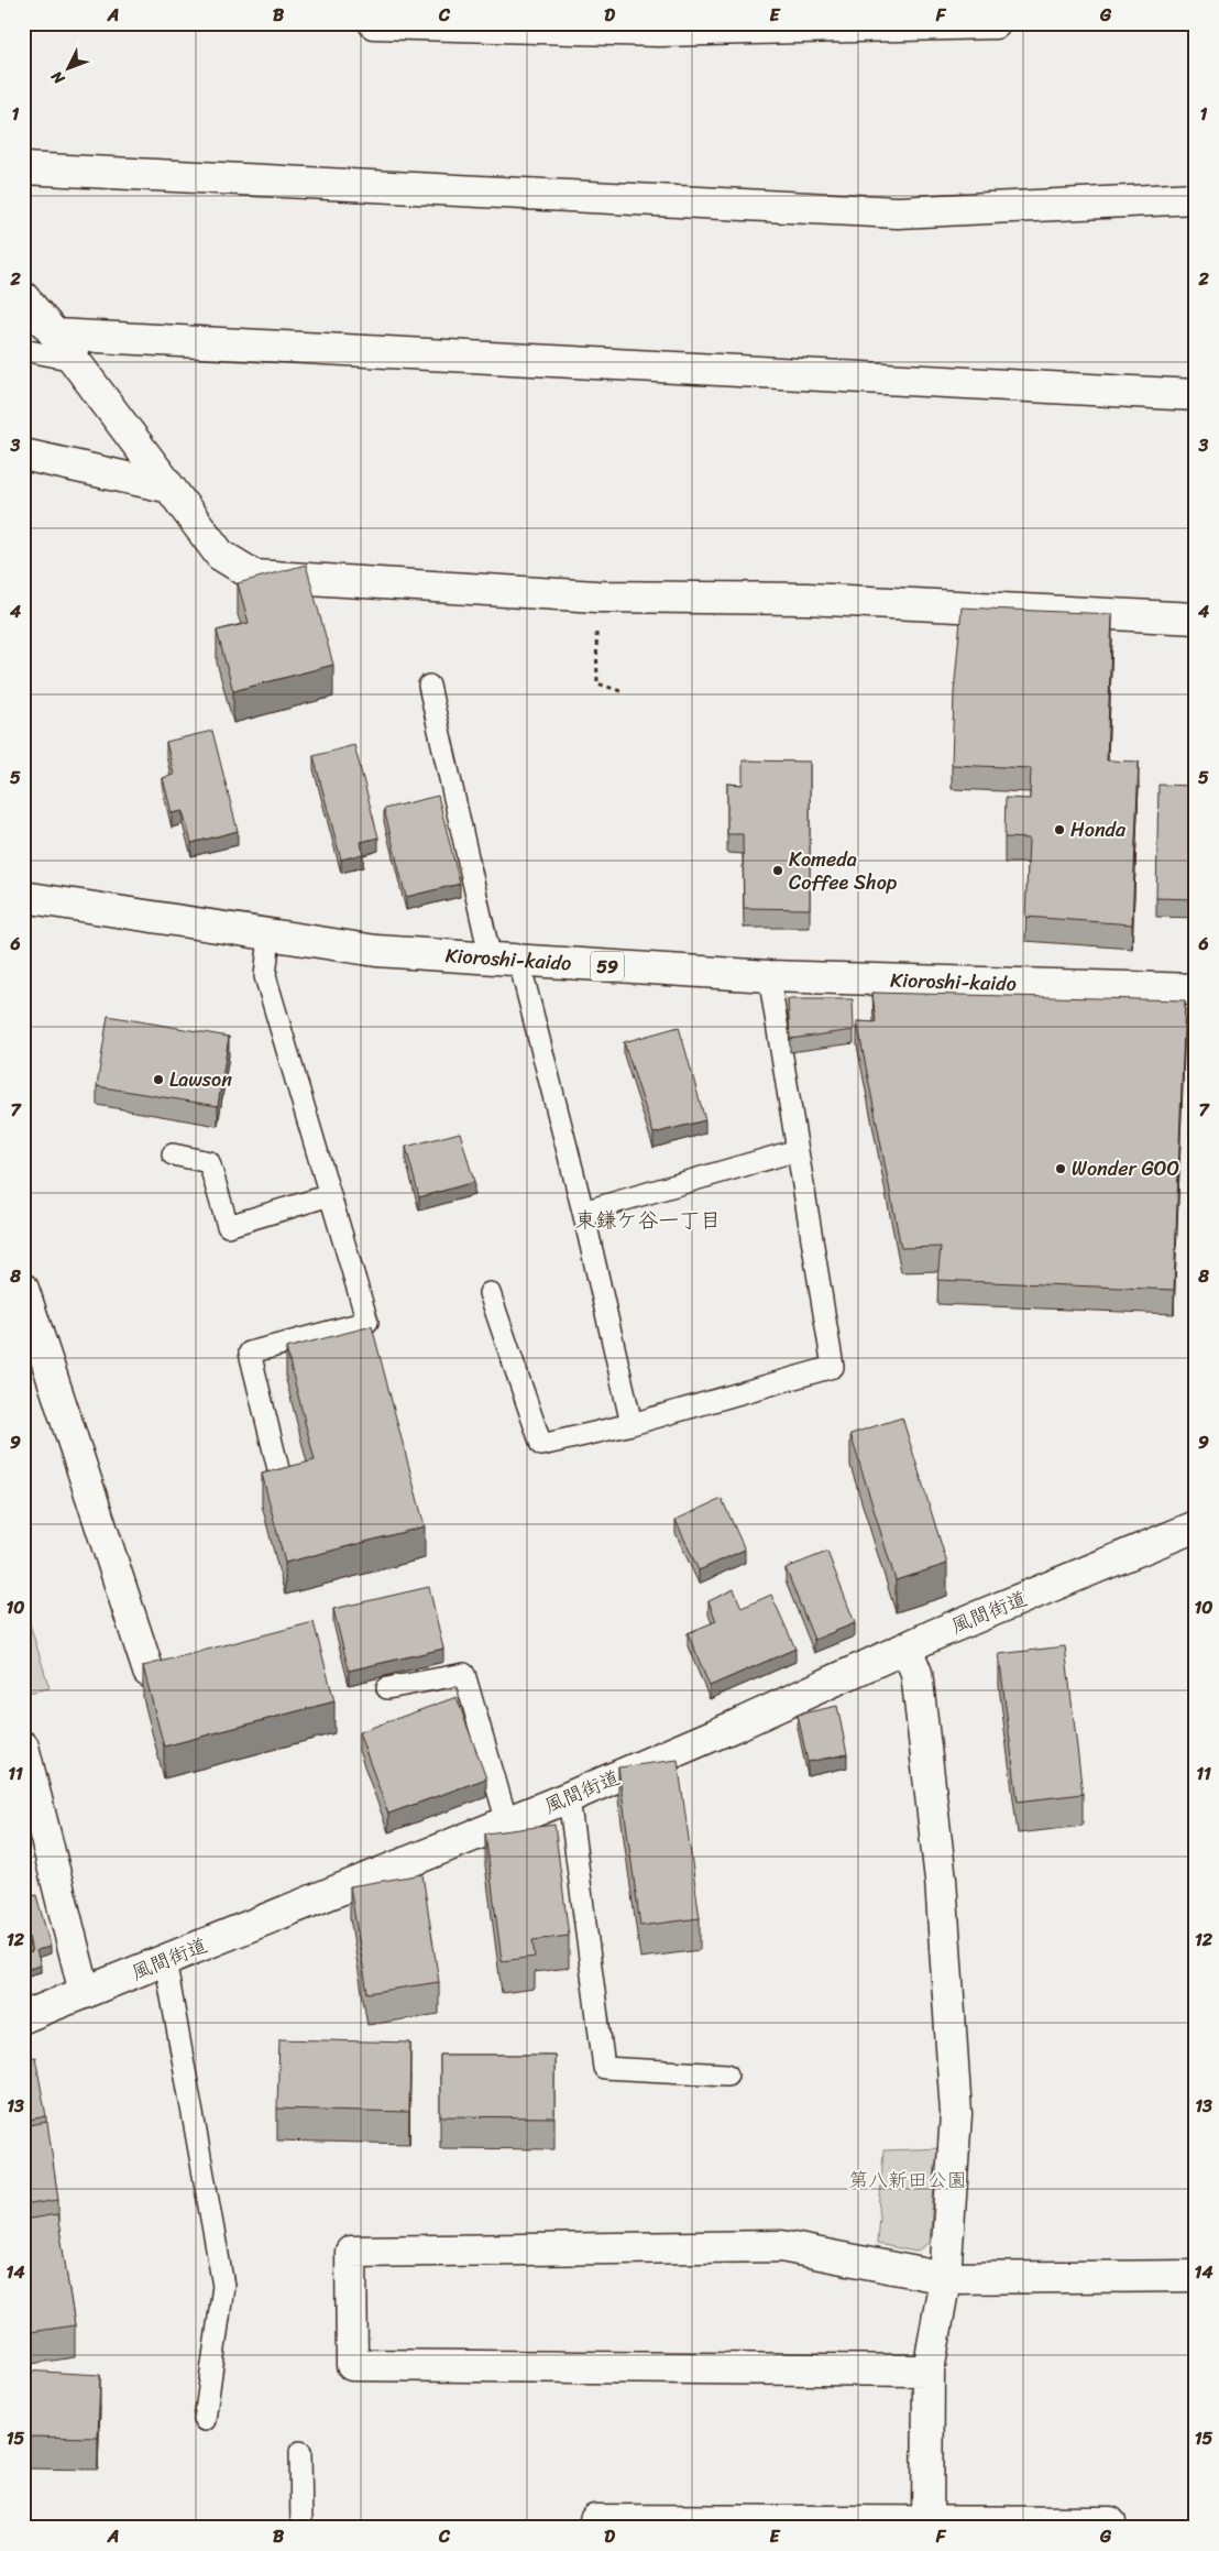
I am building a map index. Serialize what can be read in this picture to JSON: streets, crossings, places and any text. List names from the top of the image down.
{
  "streets": {
    "street": ["Kioroshi-kaido", "59", "風間街道"]
  },
  "districts": ["東鎌ケ谷一丁目"],
  "parks": ["第八新田公園"],
  "places": [
    "Honda",
    "Komeda Coffee Shop",
    "Lawson",
    "Wonder GOO"
  ],
  "north": "bottom left",
  "grid": {
    "columns": [
      "A",
      "B",
      "C",
      "D",
      "E",
      "F",
      "G"
    ],
    "rows": [
      "1",
      "2",
      "3",
      "4",
      "5",
      "6",
      "7",
      "8",
      "9",
      "10",
      "11",
      "12",
      "13",
      "14",
      "15"
    ]
  }
}
